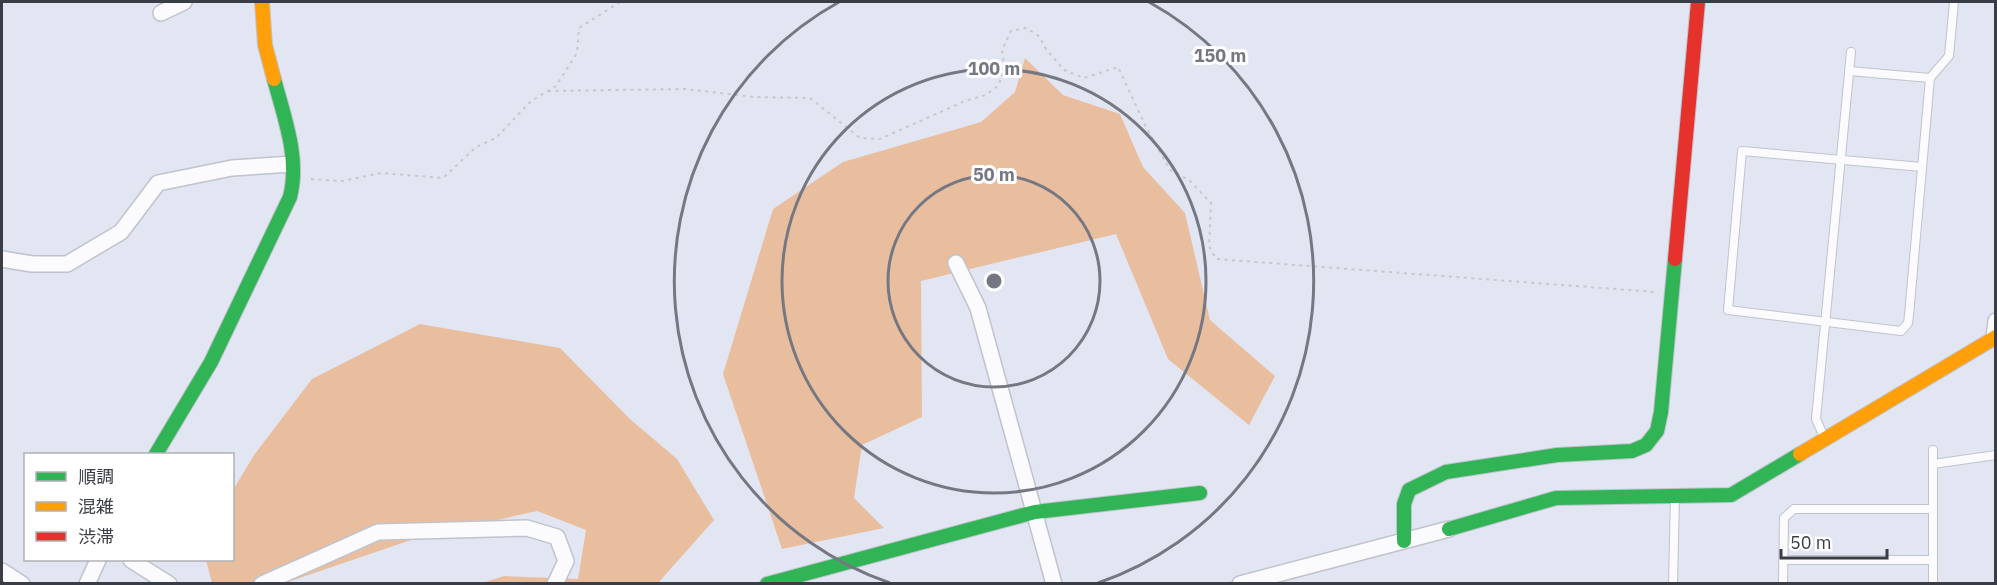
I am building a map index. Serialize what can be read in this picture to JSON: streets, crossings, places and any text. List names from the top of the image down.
{
  "legend": ["順調", "混雑", "渋滞"],
  "scale_bar": "50 m",
  "rings": ["150 m", "100 m", "50 m"]
}
